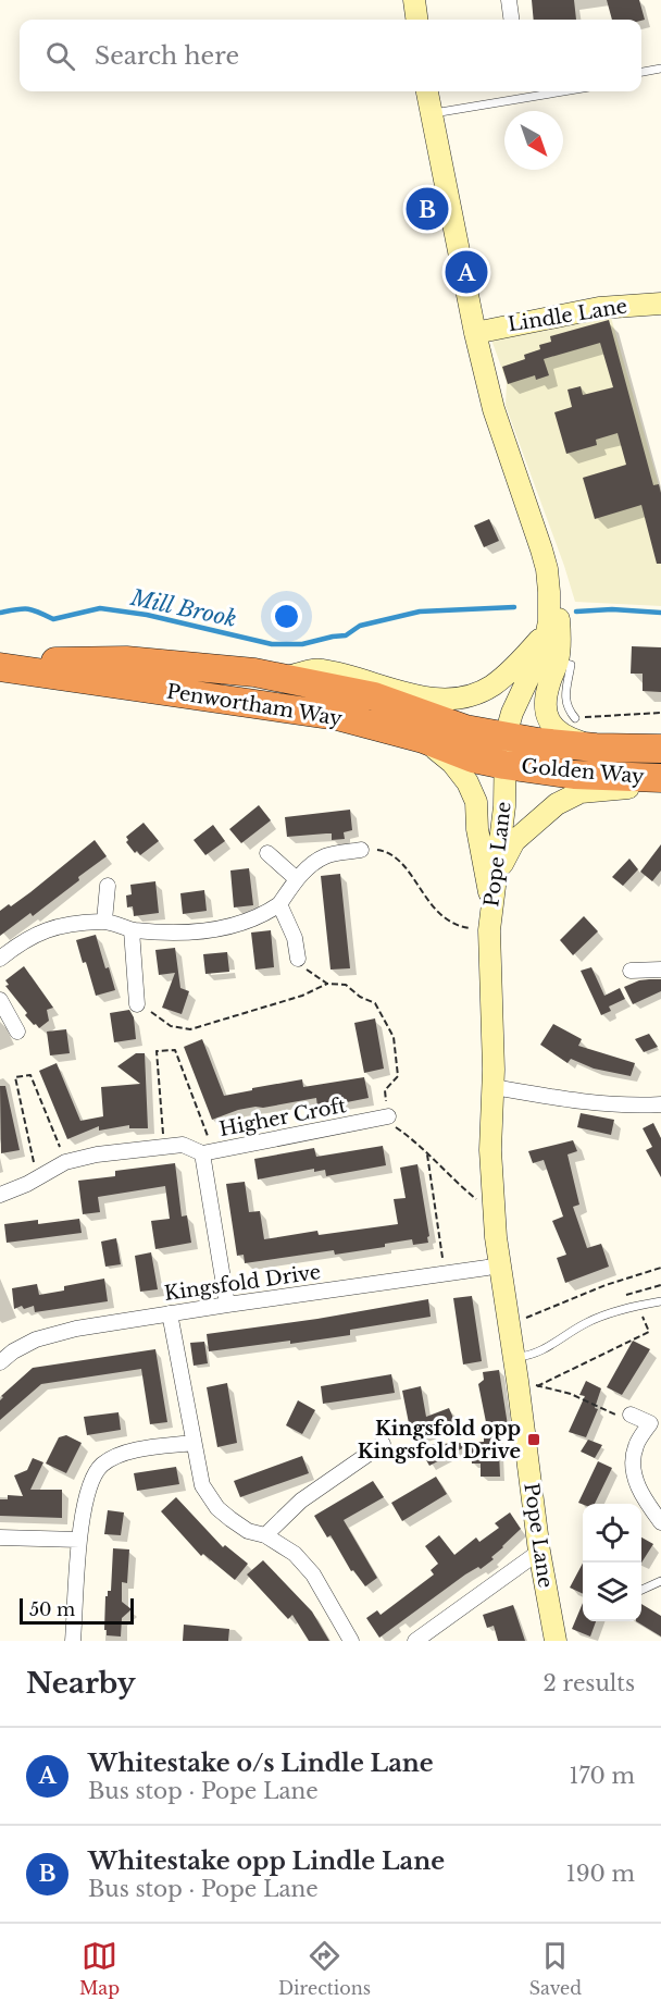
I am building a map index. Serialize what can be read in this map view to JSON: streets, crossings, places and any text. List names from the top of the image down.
{
  "streets": {
    "highway": ["Penwortham Way", "Golden Way"],
    "street": [
      "Lindle Lane",
      "Pope Lane",
      "Higher Croft",
      "Kingsfold Drive"
    ]
  },
  "crossings": [
    ["Lindle Lane", "Pope Lane"],
    ["Penwortham Way", "Golden Way"],
    ["Penwortham Way", "Pope Lane"],
    ["Golden Way", "Pope Lane"],
    ["Pope Lane", "Kingsfold Drive"]
  ],
  "water": ["Mill Brook"],
  "places": {
    "transit": ["Kingsfold opp Kingsfold Drive"]
  },
  "scale_bar": "50 m",
  "north": "bottom right",
  "page": {
    "search": "Search here",
    "pins": ["B", "A"],
    "scale": "50 m",
    "heading": ["Nearby", "2 results"],
    "list": [
      {
        "mark": "A",
        "name": "Whitestake o/s Lindle Lane",
        "note": "Bus stop · Pope Lane",
        "value": "170 m"
      },
      {
        "mark": "B",
        "name": "Whitestake opp Lindle Lane",
        "note": "Bus stop · Pope Lane",
        "value": "190 m"
      }
    ],
    "nav": ["Map", "Directions", "Saved"]
  }
}
